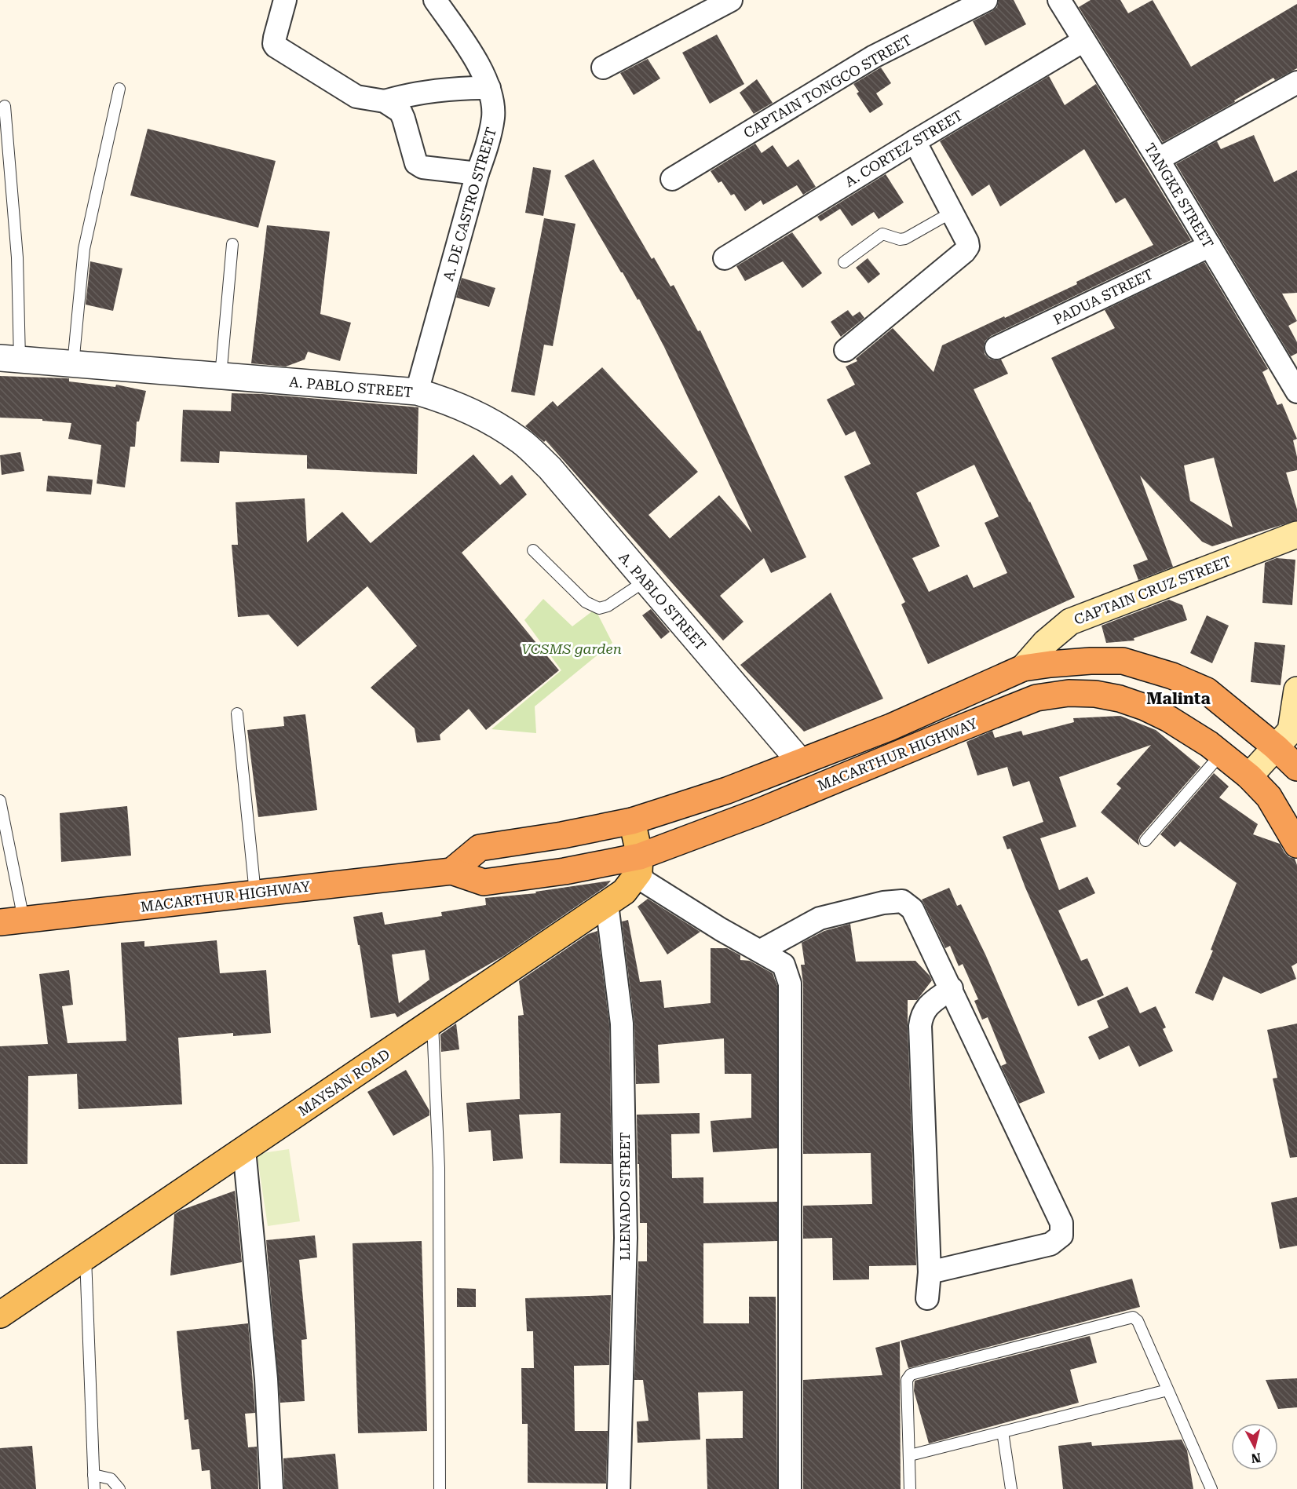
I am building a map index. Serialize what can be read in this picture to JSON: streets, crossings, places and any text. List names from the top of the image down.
{
  "streets": {
    "highway": ["MACARTHUR HIGHWAY"],
    "main road": ["CAPTAIN CRUZ STREET", "MAYSAN ROAD"],
    "street": [
      "CAPTAIN TONGCO STREET",
      "A. CORTEZ STREET",
      "TANGKE STREET",
      "A. DE CASTRO STREET",
      "PADUA STREET",
      "A. PABLO STREET",
      "LLENADO STREET"
    ]
  },
  "crossings": [
    ["A. CORTEZ STREET", "TANGKE STREET"],
    ["TANGKE STREET", "PADUA STREET"],
    ["A. DE CASTRO STREET", "A. PABLO STREET"],
    ["A. PABLO STREET", "MACARTHUR HIGHWAY"],
    ["CAPTAIN CRUZ STREET", "MACARTHUR HIGHWAY"],
    ["MACARTHUR HIGHWAY", "MAYSAN ROAD"],
    ["MAYSAN ROAD", "LLENADO STREET"]
  ],
  "districts": ["Malinta"],
  "parks": ["VCSMS garden"],
  "north": "bottom"
}
